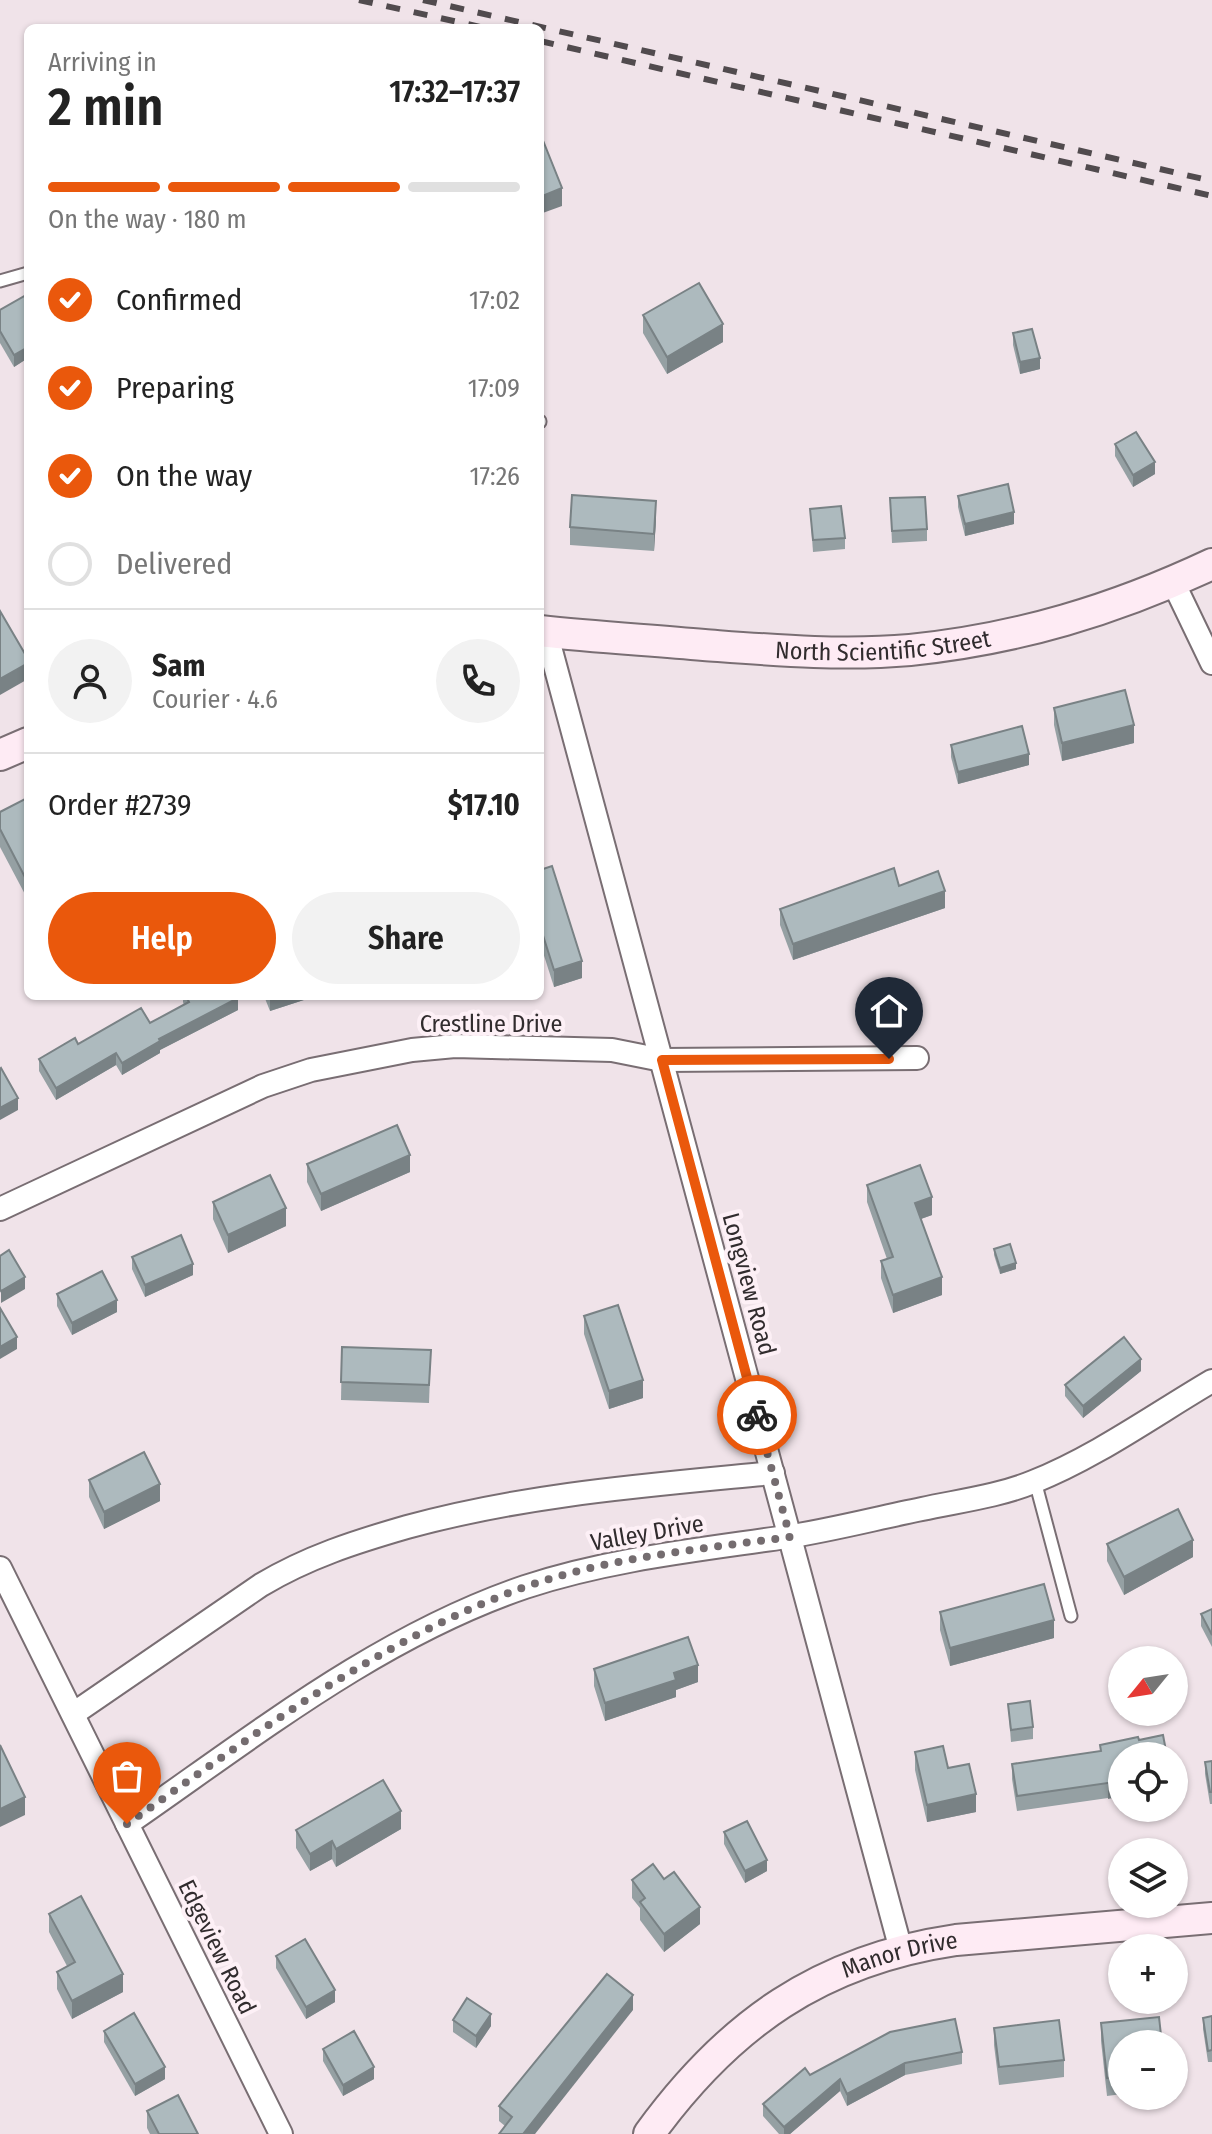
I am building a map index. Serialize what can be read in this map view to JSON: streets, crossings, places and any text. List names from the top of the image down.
{
  "streets": {
    "street": [
      "North Scientific Street",
      "Crestline Drive",
      "Longview Road",
      "Valley Drive",
      "Edgeview Road",
      "Manor Drive"
    ]
  },
  "crossings": [
    ["Crestline Drive", "Longview Road"],
    ["Longview Road", "Valley Drive"],
    ["Longview Road", "Manor Drive"],
    ["Valley Drive", "Edgeview Road"]
  ],
  "north": "bottom left",
  "page": {
    "heading": ["2 min", "Arriving in", "17:32–17:37"],
    "panel": [
      "Sam",
      "Courier · 4.6",
      "Order #2739",
      "$17.10"
    ],
    "bar": "On the way · 180 m",
    "list": [
      ["Confirmed", "17:02"],
      ["Preparing", "17:09"],
      ["On the way", "17:26"],
      "Delivered"
    ],
    "buttons": ["Help", "Share"],
    "map_buttons": ["+", "−"]
  }
}
